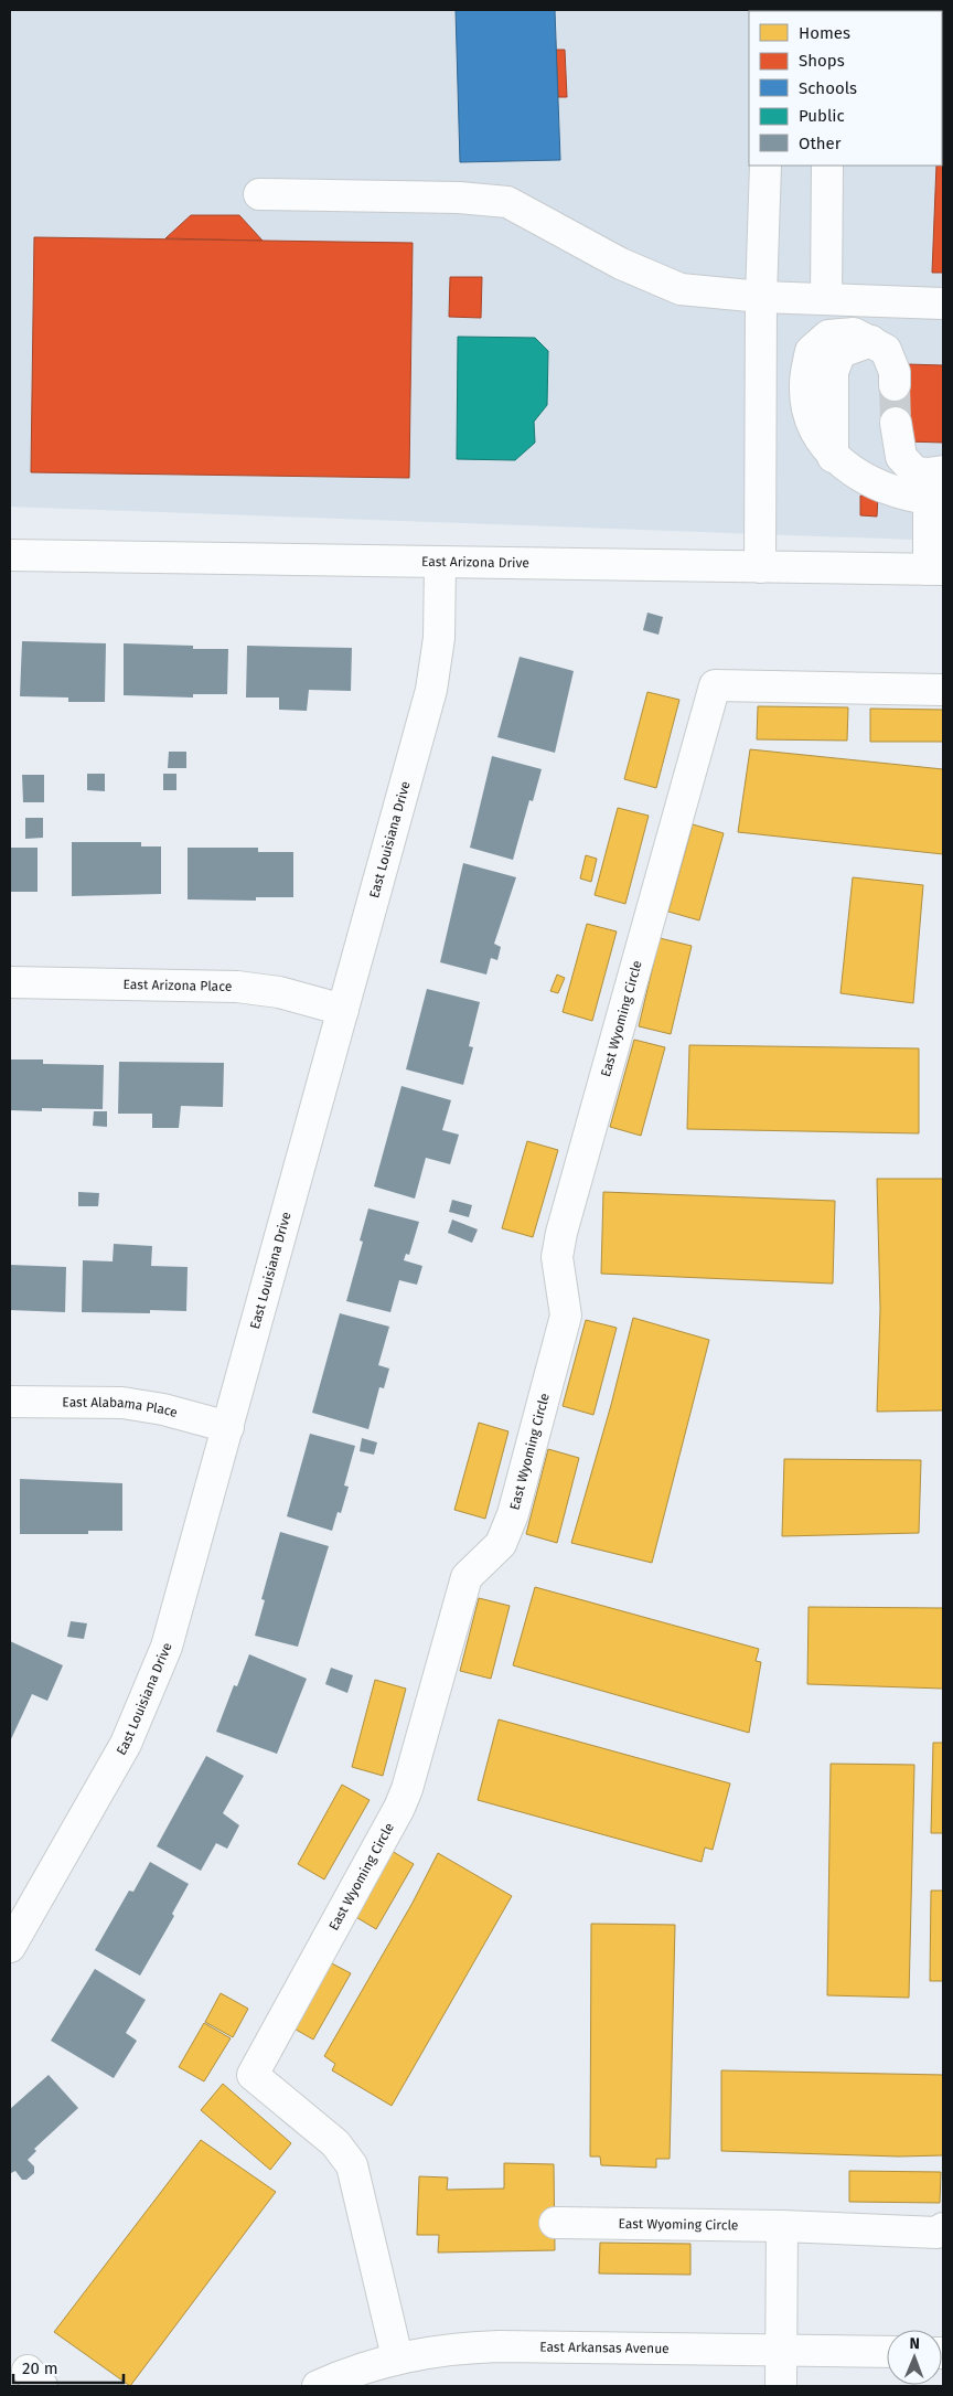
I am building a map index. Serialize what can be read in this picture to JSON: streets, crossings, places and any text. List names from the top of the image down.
{
  "streets": {
    "street": [
      "East Arizona Drive",
      "East Louisiana Drive",
      "East Arizona Place",
      "East Wyoming Circle",
      "East Alabama Place",
      "East Arkansas Avenue"
    ]
  },
  "crossings": [
    ["East Arizona Drive", "East Louisiana Drive"],
    ["East Louisiana Drive", "East Arizona Place"],
    ["East Louisiana Drive", "East Alabama Place"],
    ["East Wyoming Circle", "East Arkansas Avenue"]
  ],
  "legend": [
    "Homes",
    "Shops",
    "Schools",
    "Public",
    "Other"
  ],
  "scale_bar": "20 m",
  "north": "top"
}
